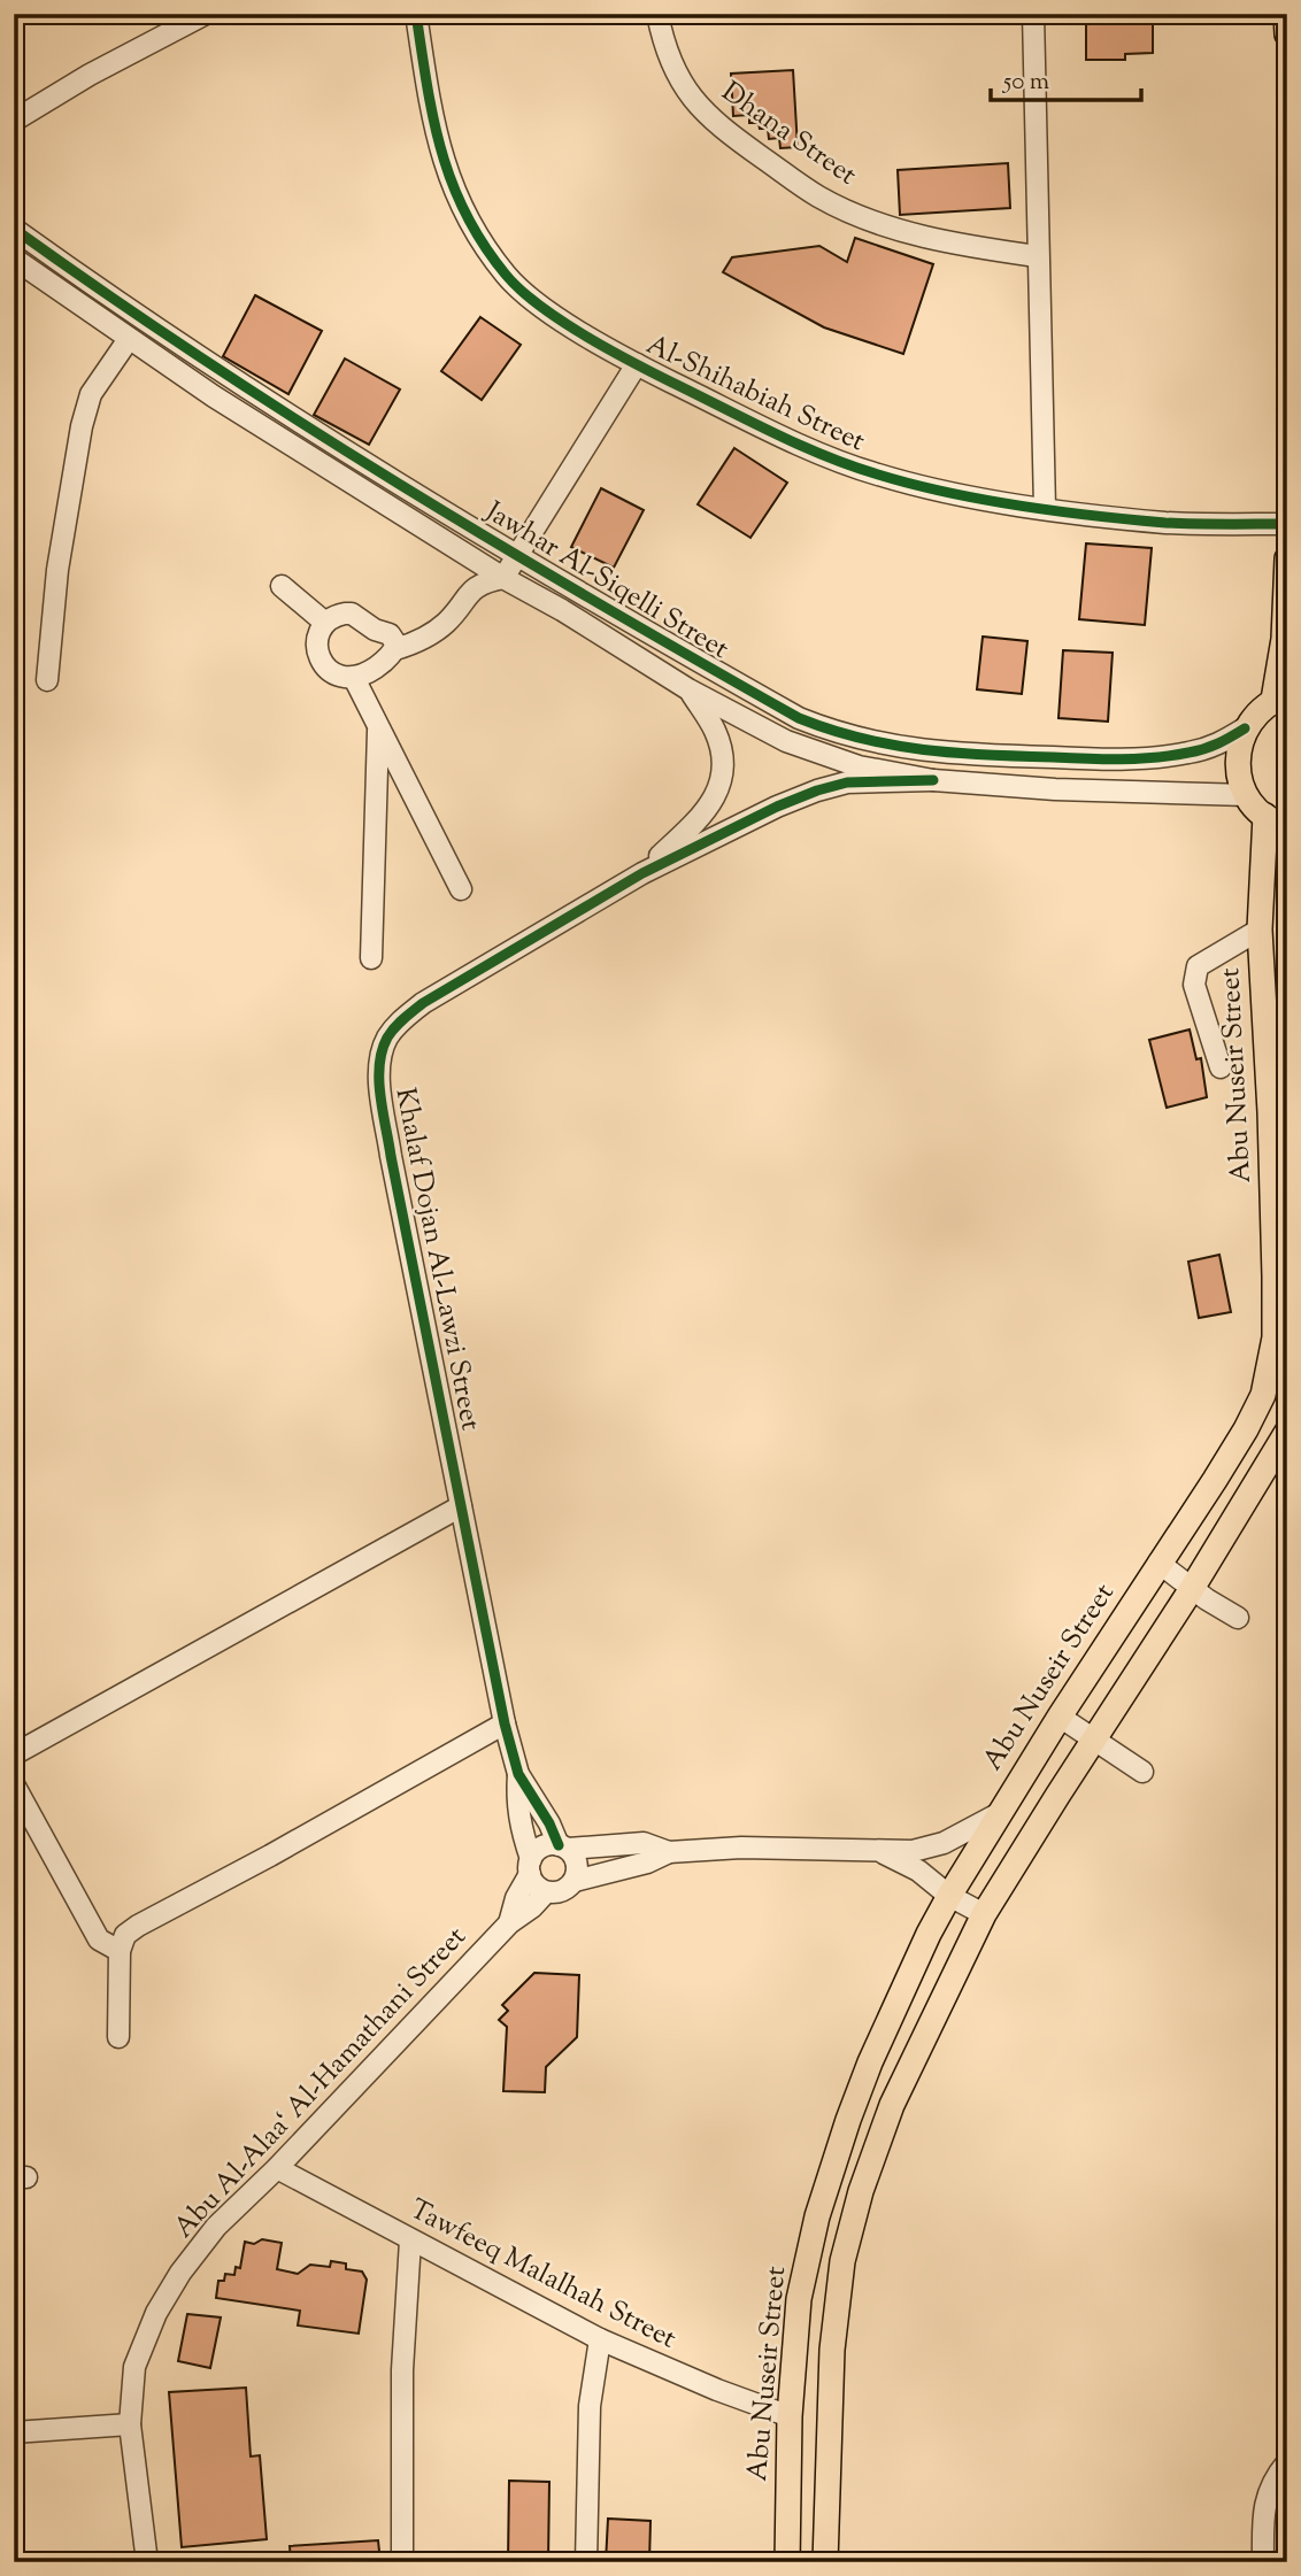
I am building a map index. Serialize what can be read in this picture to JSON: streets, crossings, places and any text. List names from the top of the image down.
{
  "streets": {
    "main road": ["Abu Nuseir Street"],
    "street": [
      "Dhana Street",
      "Al-Shihabiah Street",
      "Jawhar Al-Siqelli Street",
      "Khalaf Dojan Al-Lawzi Street",
      "Abu Al-Alaa‘ Al-Hamathani Street",
      "Tawfeeq Malalhah Street"
    ]
  },
  "crossings": [
    ["Jawhar Al-Siqelli Street", "Khalaf Dojan Al-Lawzi Street"],
    ["Abu Nuseir Street", "Tawfeeq Malalhah Street"],
    ["Khalaf Dojan Al-Lawzi Street", "Abu Al-Alaa‘ Al-Hamathani Street"],
    ["Abu Al-Alaa‘ Al-Hamathani Street", "Tawfeeq Malalhah Street"]
  ],
  "scale_bar": "50 m"
}
